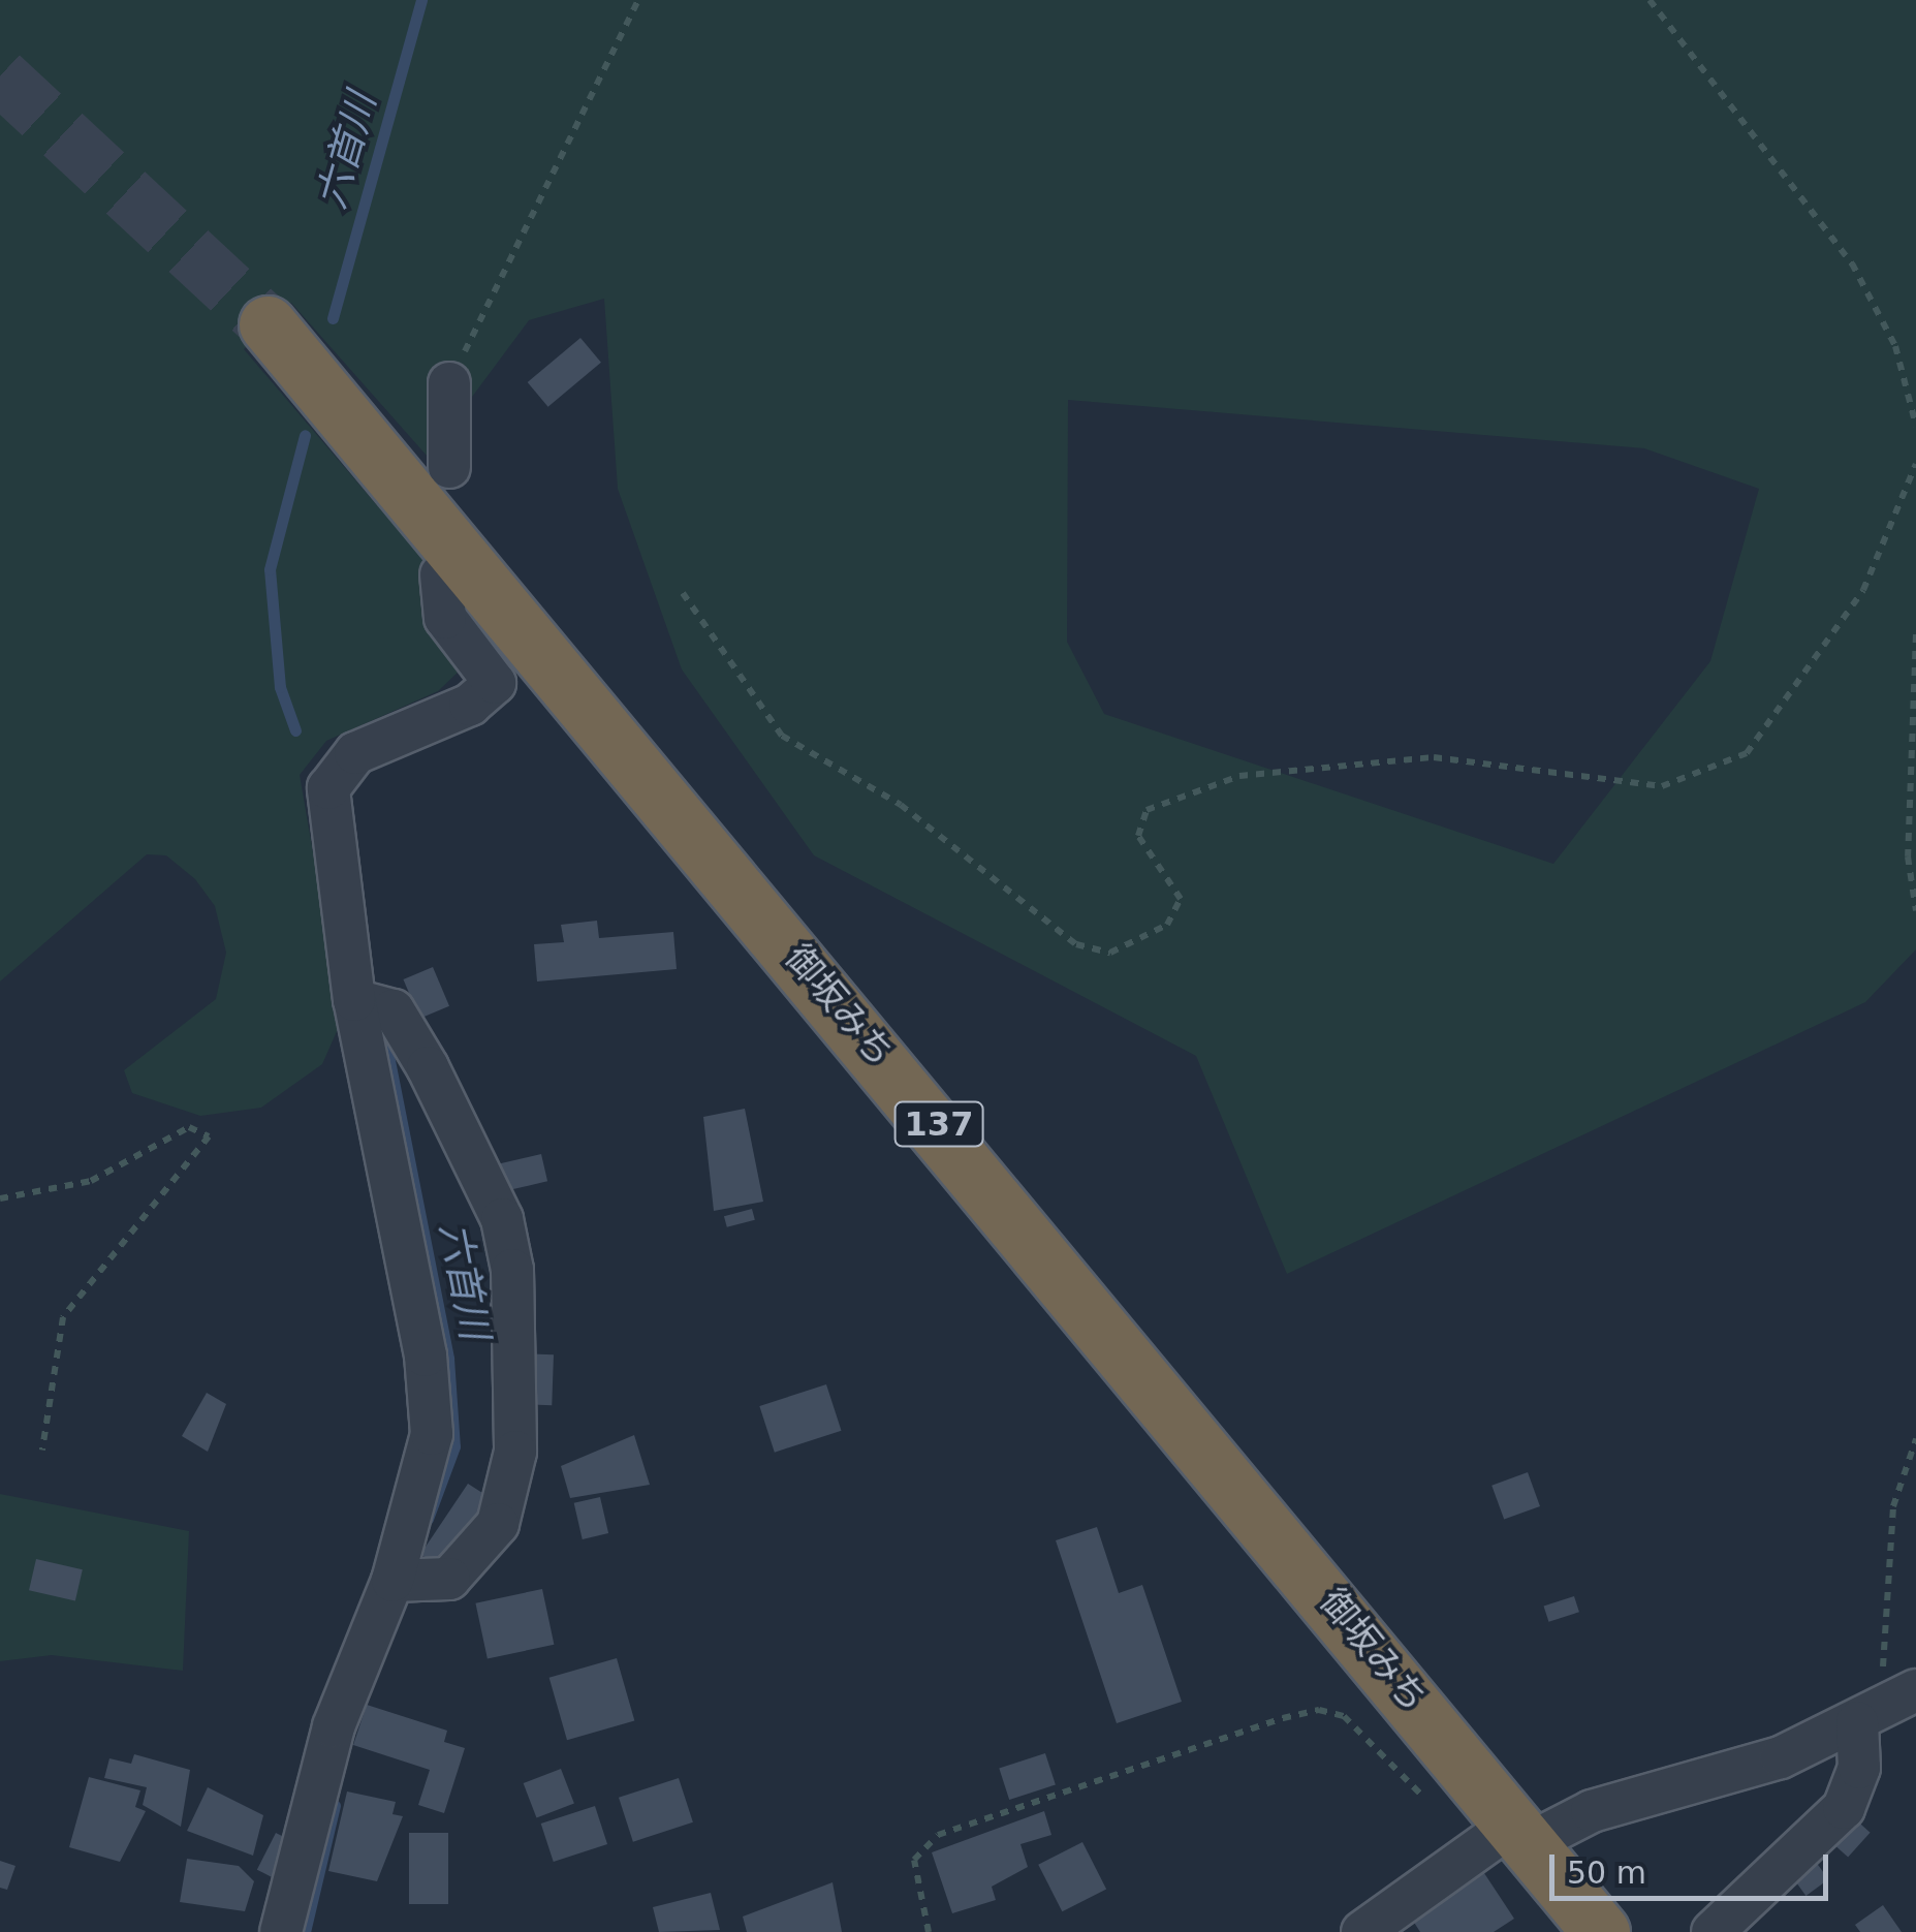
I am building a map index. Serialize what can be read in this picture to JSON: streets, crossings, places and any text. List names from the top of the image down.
{
  "streets": {
    "highway": ["御坂みち", "137"]
  },
  "water": ["六首川"],
  "scale_bar": "50 m"
}
